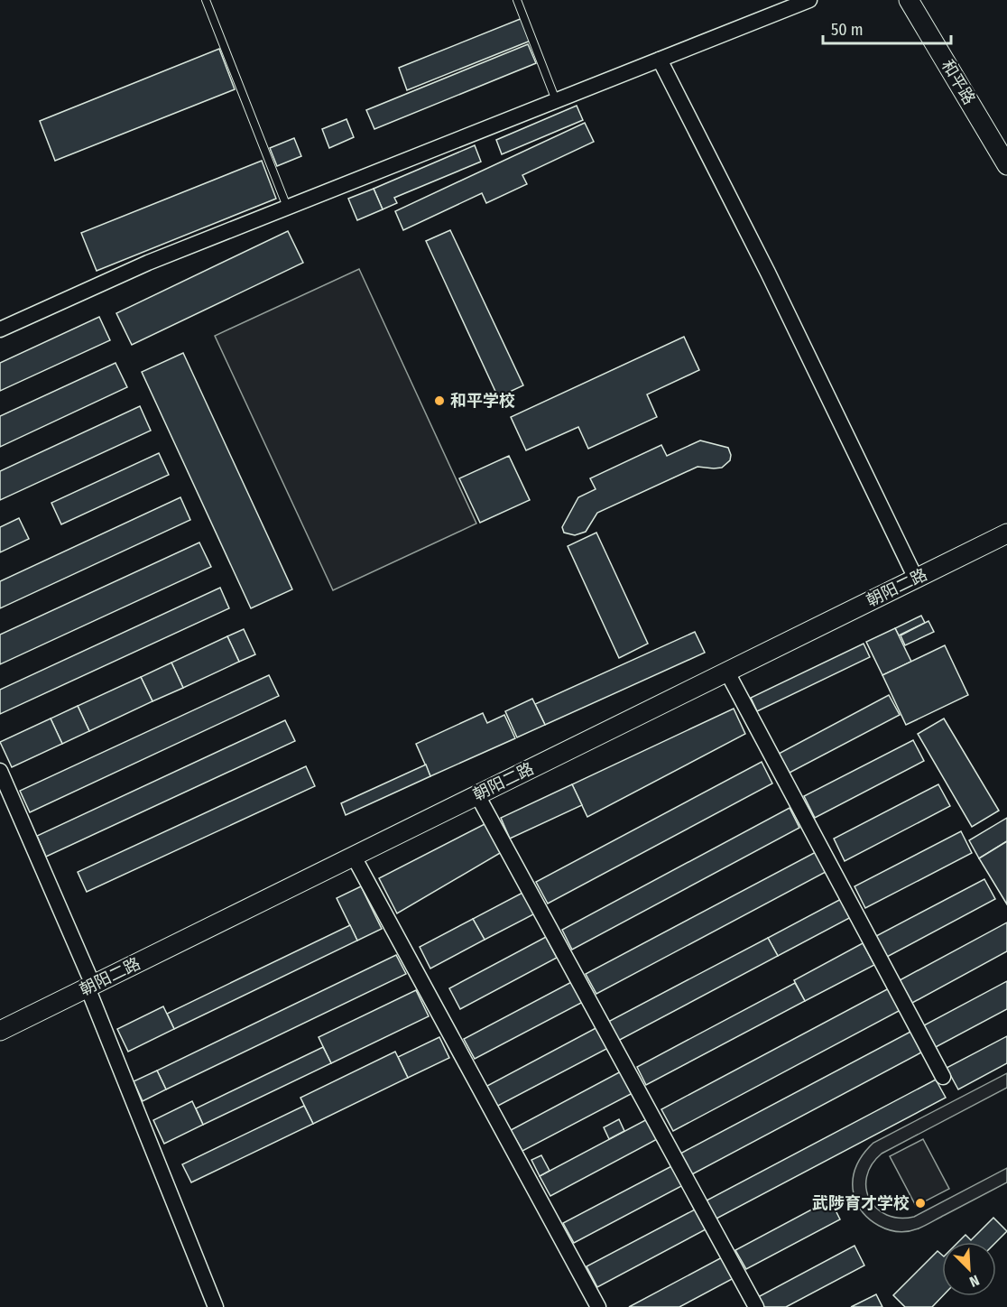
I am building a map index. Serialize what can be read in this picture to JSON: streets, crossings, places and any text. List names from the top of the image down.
{
  "streets": {
    "street": ["和平路", "朝阳二路"]
  },
  "places": ["和平学校", "武陟育才学校"],
  "scale_bar": "50 m",
  "north": "bottom right"
}
